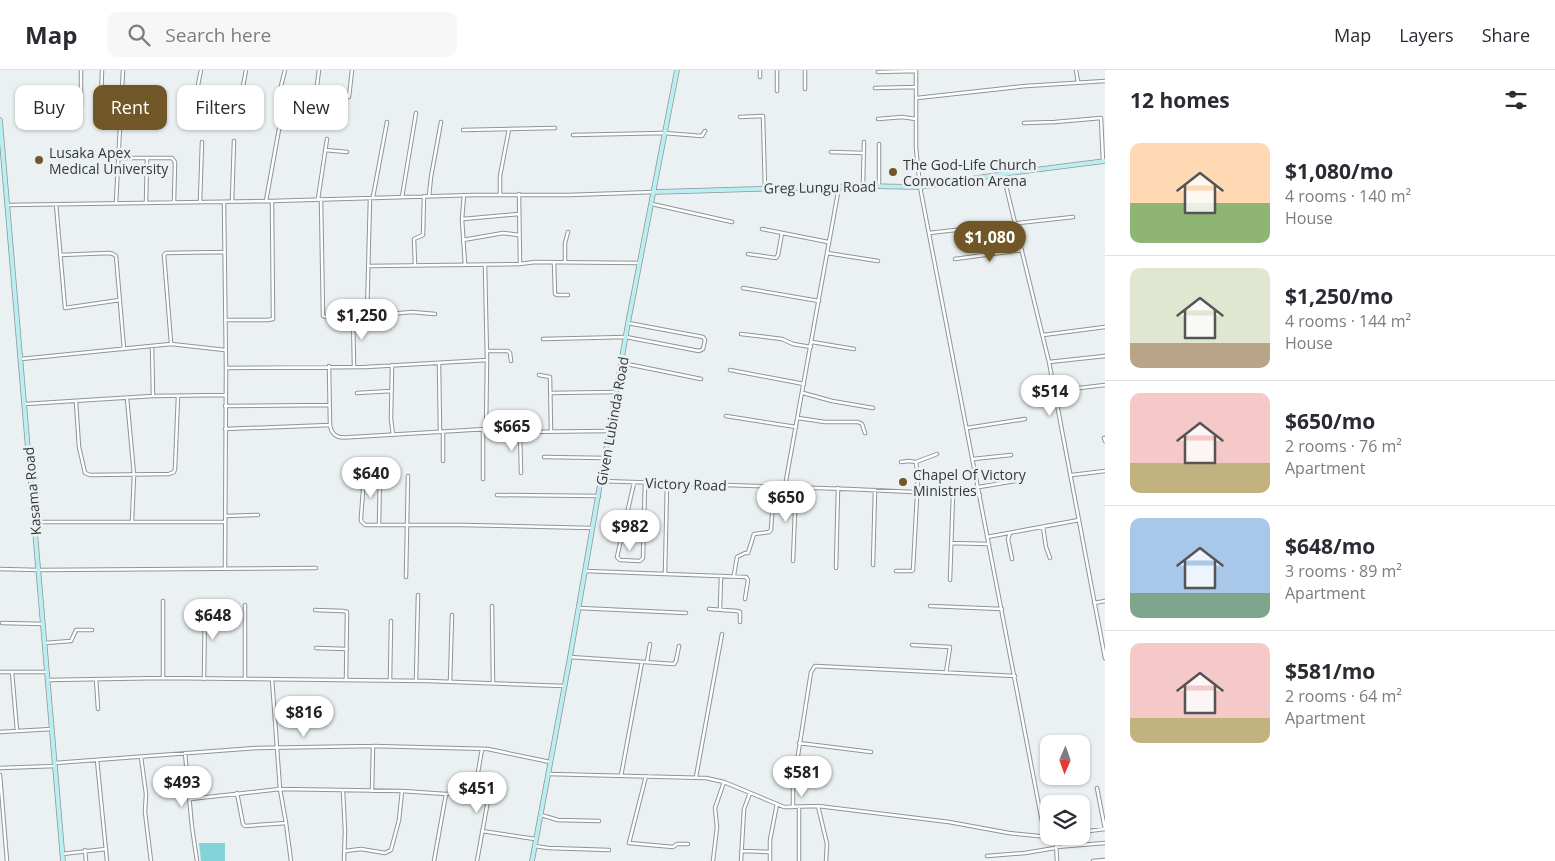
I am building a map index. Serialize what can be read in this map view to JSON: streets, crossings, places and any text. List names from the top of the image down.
{
  "streets": {
    "street": [
      "Greg Lungu Road",
      "Given Lubinda Road",
      "Victory Road",
      "Kasama Road"
    ]
  },
  "crossings": [
    ["Greg Lungu Road", "Given Lubinda Road"],
    ["Given Lubinda Road", "Victory Road"]
  ],
  "places": ["Lusaka Apex Medical University", "The God-Life Church Convocation Arena", "Chapel Of Victory Ministries"],
  "north": "bottom",
  "page": {
    "header": "Map",
    "search": "Search here",
    "nav": ["Map", "Layers", "Share"],
    "heading": "12 homes",
    "chip": [
      "Buy",
      "Rent",
      "Filters",
      "New"
    ],
    "list": [
      {
        "name": "$1,080/mo",
        "note": "4 rooms · 140 m² · House"
      },
      {
        "name": "$1,250/mo",
        "note": "4 rooms · 144 m² · House"
      },
      {
        "name": "$650/mo",
        "note": "2 rooms · 76 m² · Apartment"
      },
      {
        "name": "$648/mo",
        "note": "3 rooms · 89 m² · Apartment"
      },
      {
        "name": "$581/mo",
        "note": "2 rooms · 64 m² · Apartment"
      }
    ],
    "price": [
      "$1,080",
      "$1,250",
      "$514",
      "$665",
      "$640",
      "$650",
      "$982",
      "$648",
      "$816",
      "$581",
      "$493",
      "$451"
    ]
  }
}
